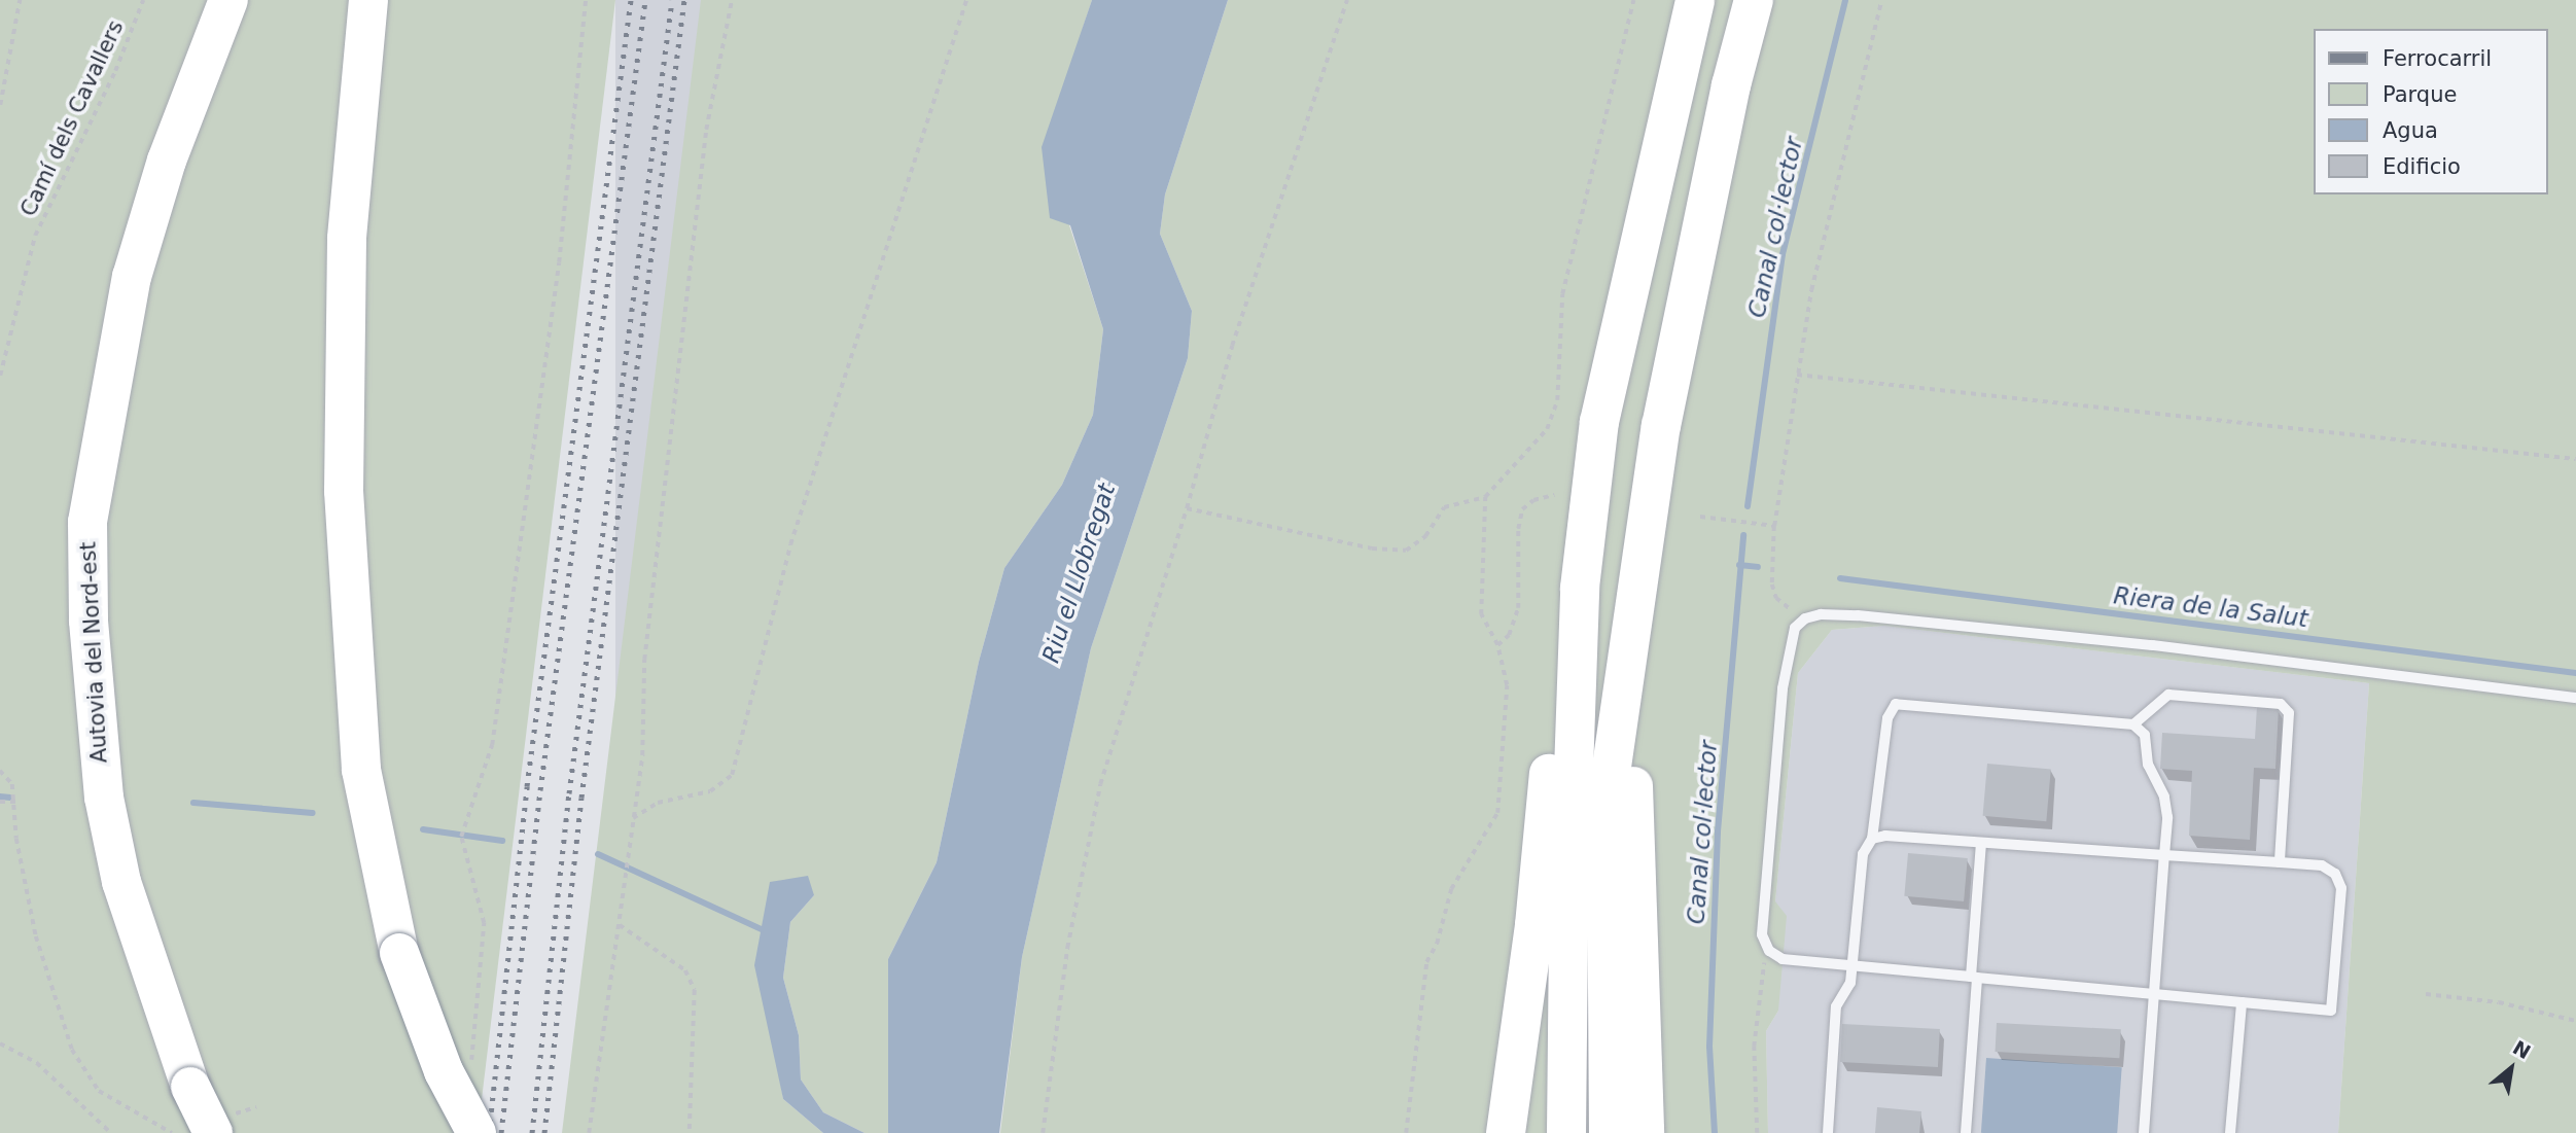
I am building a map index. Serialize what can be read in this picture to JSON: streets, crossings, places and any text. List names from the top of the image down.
{
  "streets": {
    "highway": ["Autovia del Nord-est"],
    "path": ["Camí dels Cavallers"]
  },
  "water": ["Canal col·lector", "Riu el Llobregat", "Riera de la Salut"],
  "legend": [
    "Ferrocarril",
    "Parque",
    "Agua",
    "Edificio"
  ],
  "north": "top right"
}
